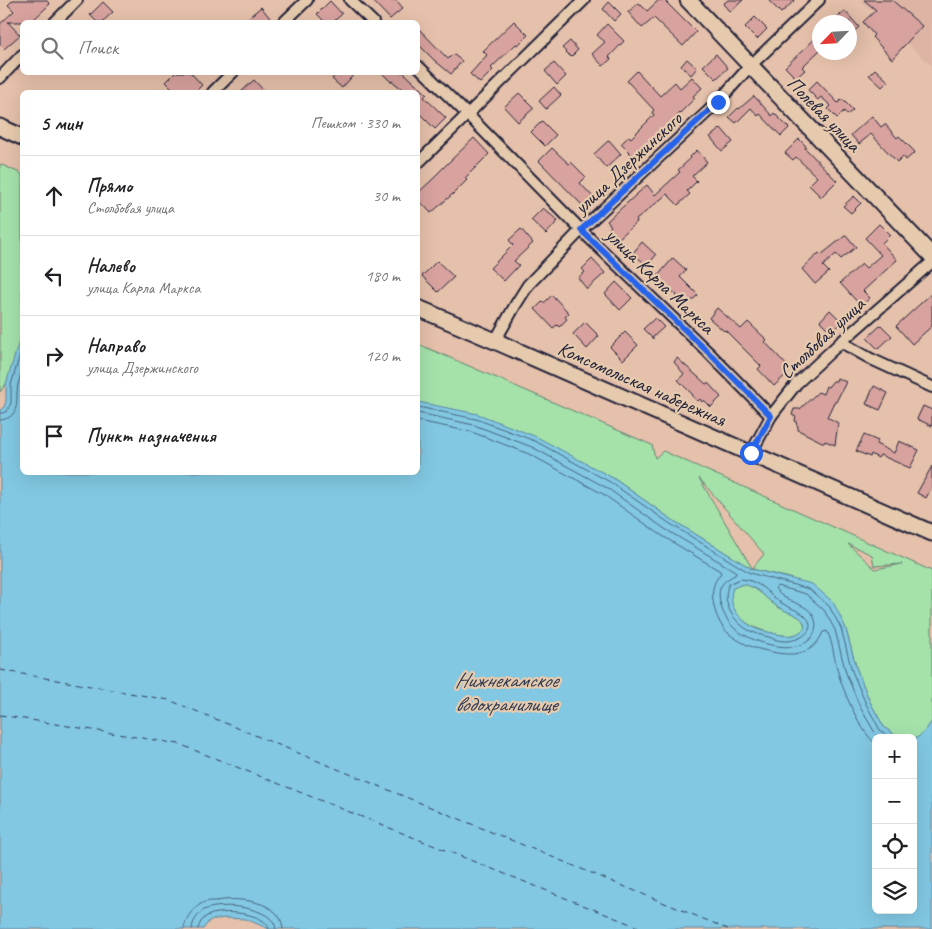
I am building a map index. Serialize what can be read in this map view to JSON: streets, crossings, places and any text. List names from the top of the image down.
{
  "streets": {
    "street": [
      "Полевая улица",
      "улица Дзержинского",
      "улица Карла Маркса",
      "Столбовая улица",
      "Комсомольская набережная"
    ]
  },
  "crossings": [
    ["Полевая улица", "улица Дзержинского"],
    ["улица Дзержинского", "улица Карла Маркса"],
    ["улица Дзержинского", "Комсомольская набережная"],
    ["улица Карла Маркса", "Столбовая улица"],
    ["Столбовая улица", "Комсомольская набережная"]
  ],
  "water": ["Нижнекамское водохранилище"],
  "north": "bottom left",
  "page": {
    "search": "Поиск",
    "heading": ["5 мин", "Пешком · 330 m"],
    "list": [
      ["Прямо", "Столбовая улица", "30 m"],
      ["Налево", "улица Карла Маркса", "180 m"],
      ["Направо", "улица Дзержинского", "120 m"],
      "Пункт назначения"
    ],
    "map_buttons": ["+", "−"]
  }
}
